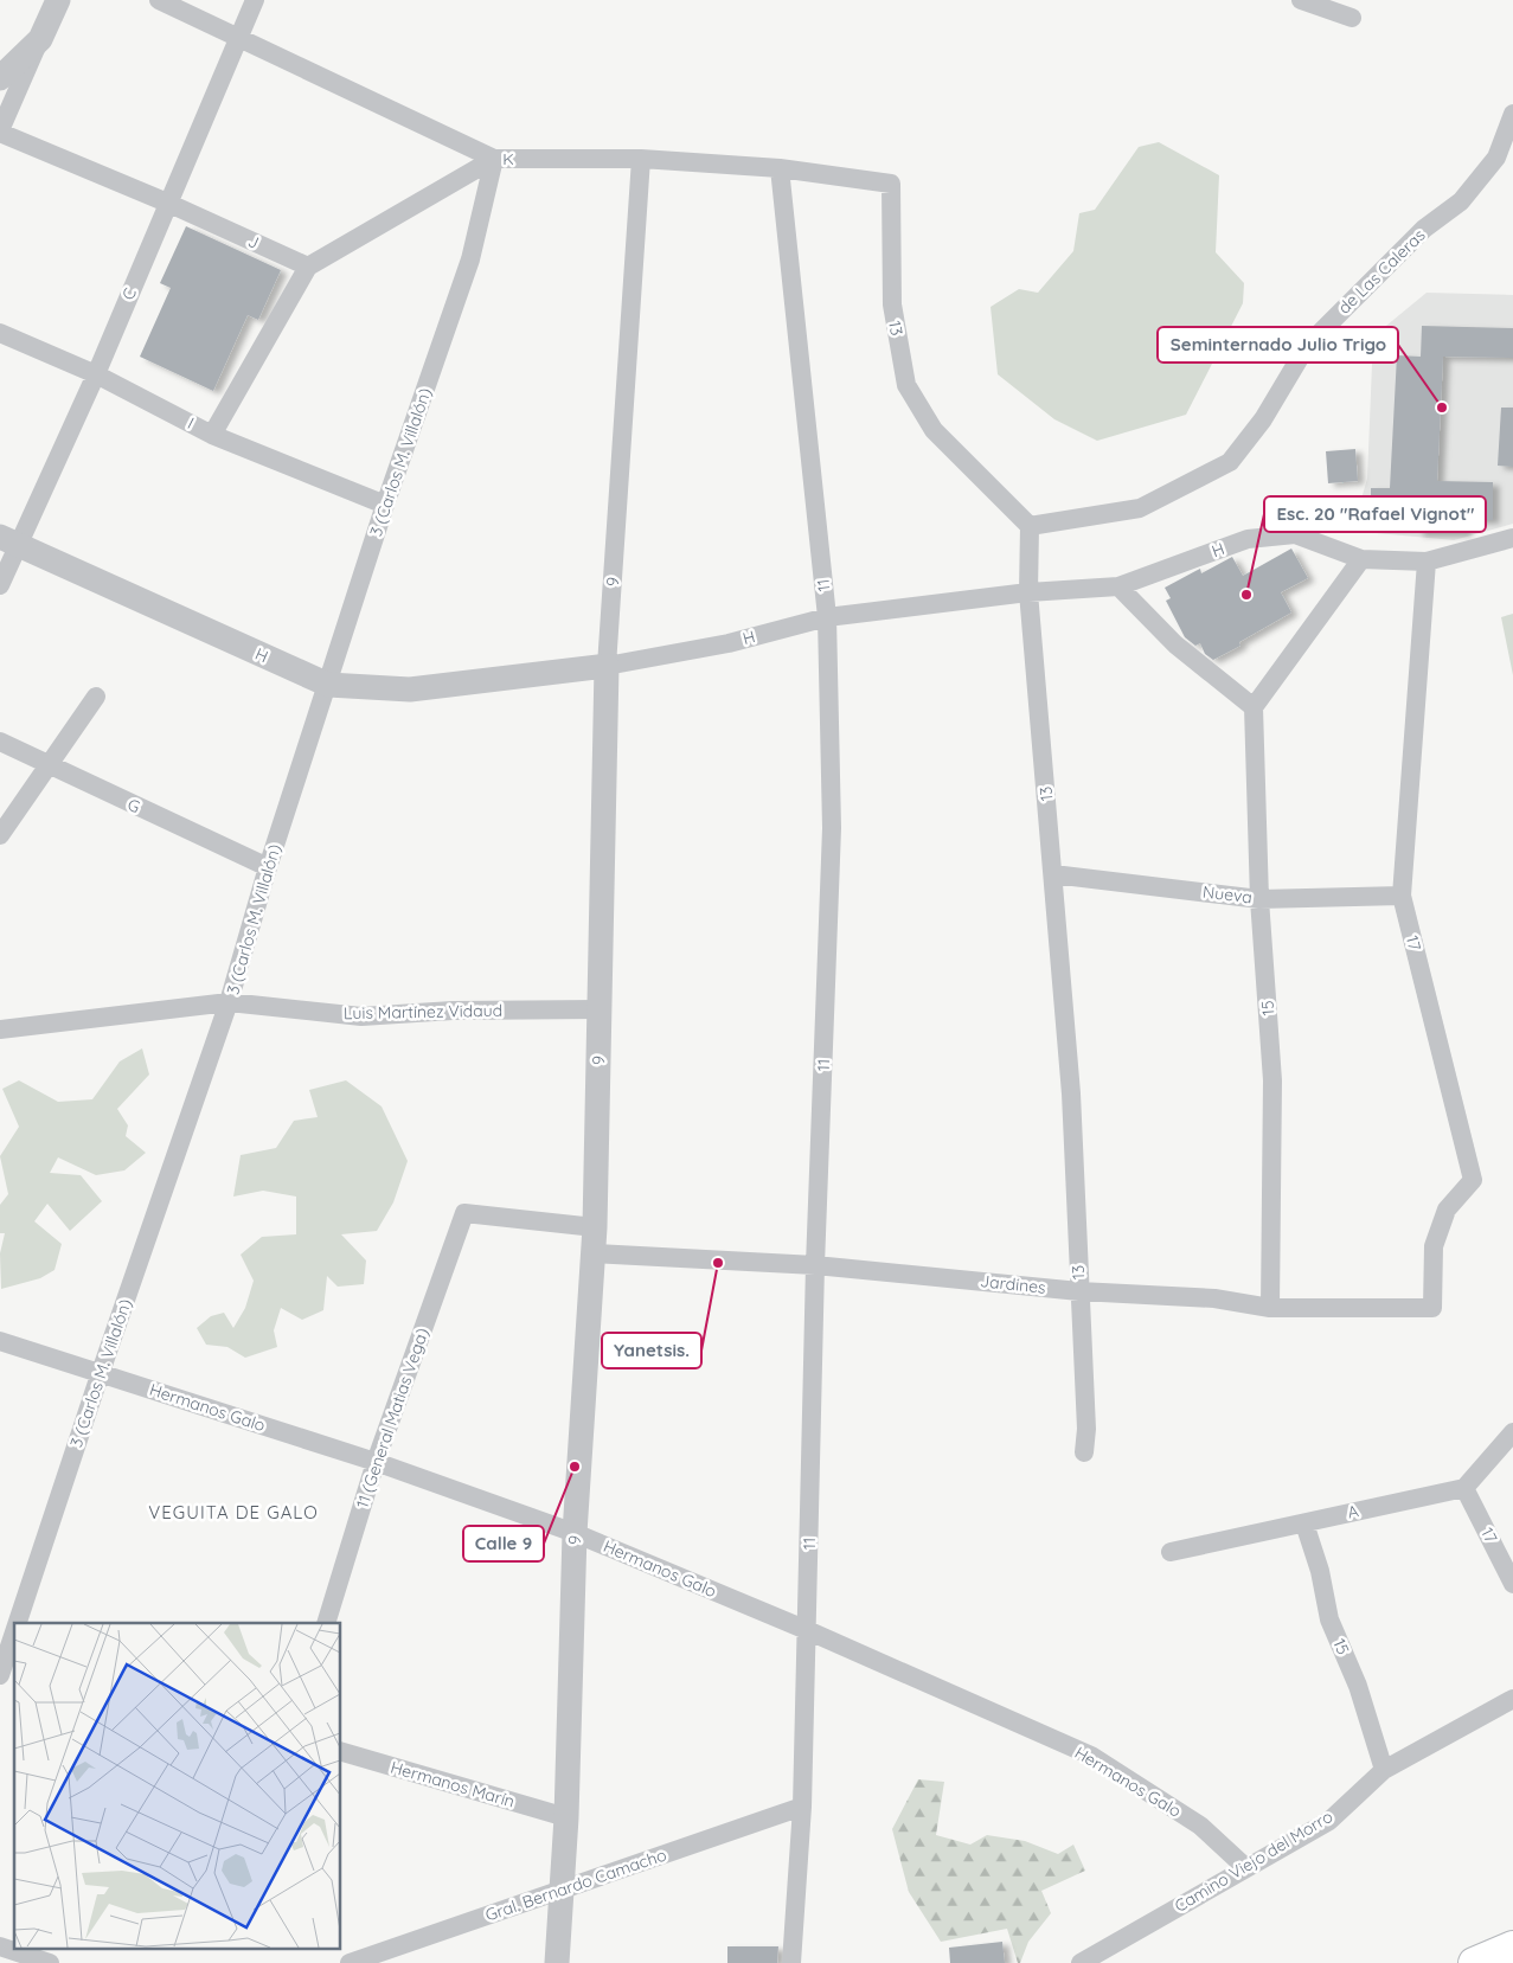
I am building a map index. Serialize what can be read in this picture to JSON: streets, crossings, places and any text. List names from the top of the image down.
{
  "streets": {
    "street": [
      "K",
      "J",
      "de Las Caleras",
      "C",
      "13",
      "I",
      "3 (Carlos M. Villalón)",
      "H",
      "9",
      "11",
      "G",
      "Nueva",
      "17",
      "15",
      "Luis Martínez Vidaud",
      "Jardines",
      "Hermanos Galo",
      "11 (General Matias Vega)",
      "A",
      "Hermanos Marín",
      "Camino Viejo del Morro",
      "Gral. Bernardo Camacho"
    ]
  },
  "crossings": [
    ["K", "C"],
    ["K", "13"],
    ["K", "3 (Carlos M. Villalón)"],
    ["K", "9"],
    ["K", "11"],
    ["J", "C"],
    ["de Las Caleras", "13"],
    ["C", "I"],
    ["C", "H"],
    ["13", "H"],
    ["13", "Nueva"],
    ["13", "Jardines"],
    ["I", "3 (Carlos M. Villalón)"],
    ["3 (Carlos M. Villalón)", "H"],
    ["3 (Carlos M. Villalón)", "G"],
    ["3 (Carlos M. Villalón)", "Luis Martínez Vidaud"],
    ["3 (Carlos M. Villalón)", "Hermanos Galo"],
    ["H", "9"],
    ["H", "11"],
    ["H", "17"],
    ["9", "Luis Martínez Vidaud"],
    ["9", "Jardines"],
    ["9", "Hermanos Galo"],
    ["9", "11 (General Matias Vega)"],
    ["9", "Hermanos Marín"],
    ["9", "Gral. Bernardo Camacho"],
    ["11", "Jardines"],
    ["11", "Hermanos Galo"],
    ["11", "Gral. Bernardo Camacho"],
    ["Nueva", "17"],
    ["Nueva", "15"],
    ["17", "Jardines"],
    ["17", "A"],
    ["15", "Jardines"],
    ["15", "A"],
    ["15", "Camino Viejo del Morro"],
    ["Hermanos Galo", "11 (General Matias Vega)"],
    ["Hermanos Galo", "Camino Viejo del Morro"]
  ],
  "districts": ["VEGUITA DE GALO"],
  "places": [
    "Seminternado Julio Trigo",
    "Esc. 20 \"Rafael Vignot\"",
    "Yanetsis.",
    "Calle 9"
  ]
}
